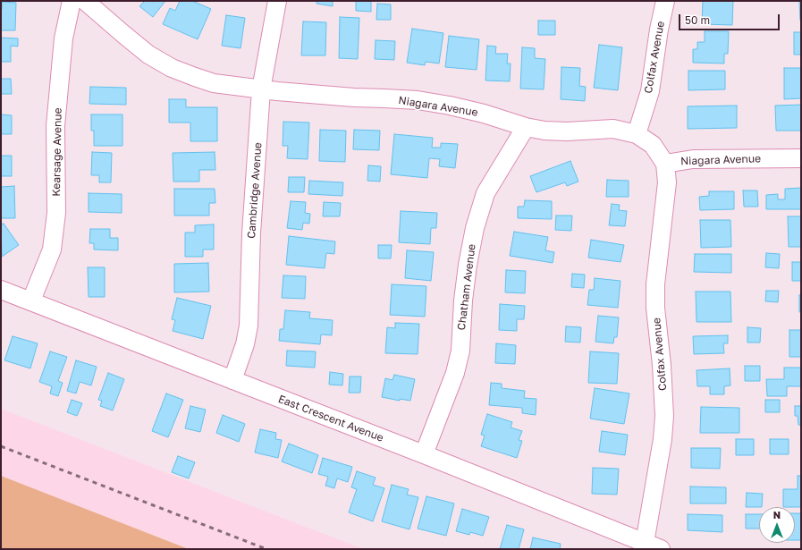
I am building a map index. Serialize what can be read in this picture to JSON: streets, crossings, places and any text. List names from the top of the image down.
{
  "streets": {
    "street": [
      "Colfax Avenue",
      "Niagara Avenue",
      "Kearsage Avenue",
      "Cambridge Avenue",
      "Chatham Avenue",
      "East Crescent Avenue"
    ]
  },
  "crossings": [
    ["Colfax Avenue", "Niagara Avenue"],
    ["Colfax Avenue", "East Crescent Avenue"],
    ["Niagara Avenue", "Cambridge Avenue"],
    ["Niagara Avenue", "Chatham Avenue"],
    ["Kearsage Avenue", "East Crescent Avenue"],
    ["Cambridge Avenue", "East Crescent Avenue"],
    ["Chatham Avenue", "East Crescent Avenue"]
  ],
  "scale_bar": "50 m",
  "north": "top"
}
